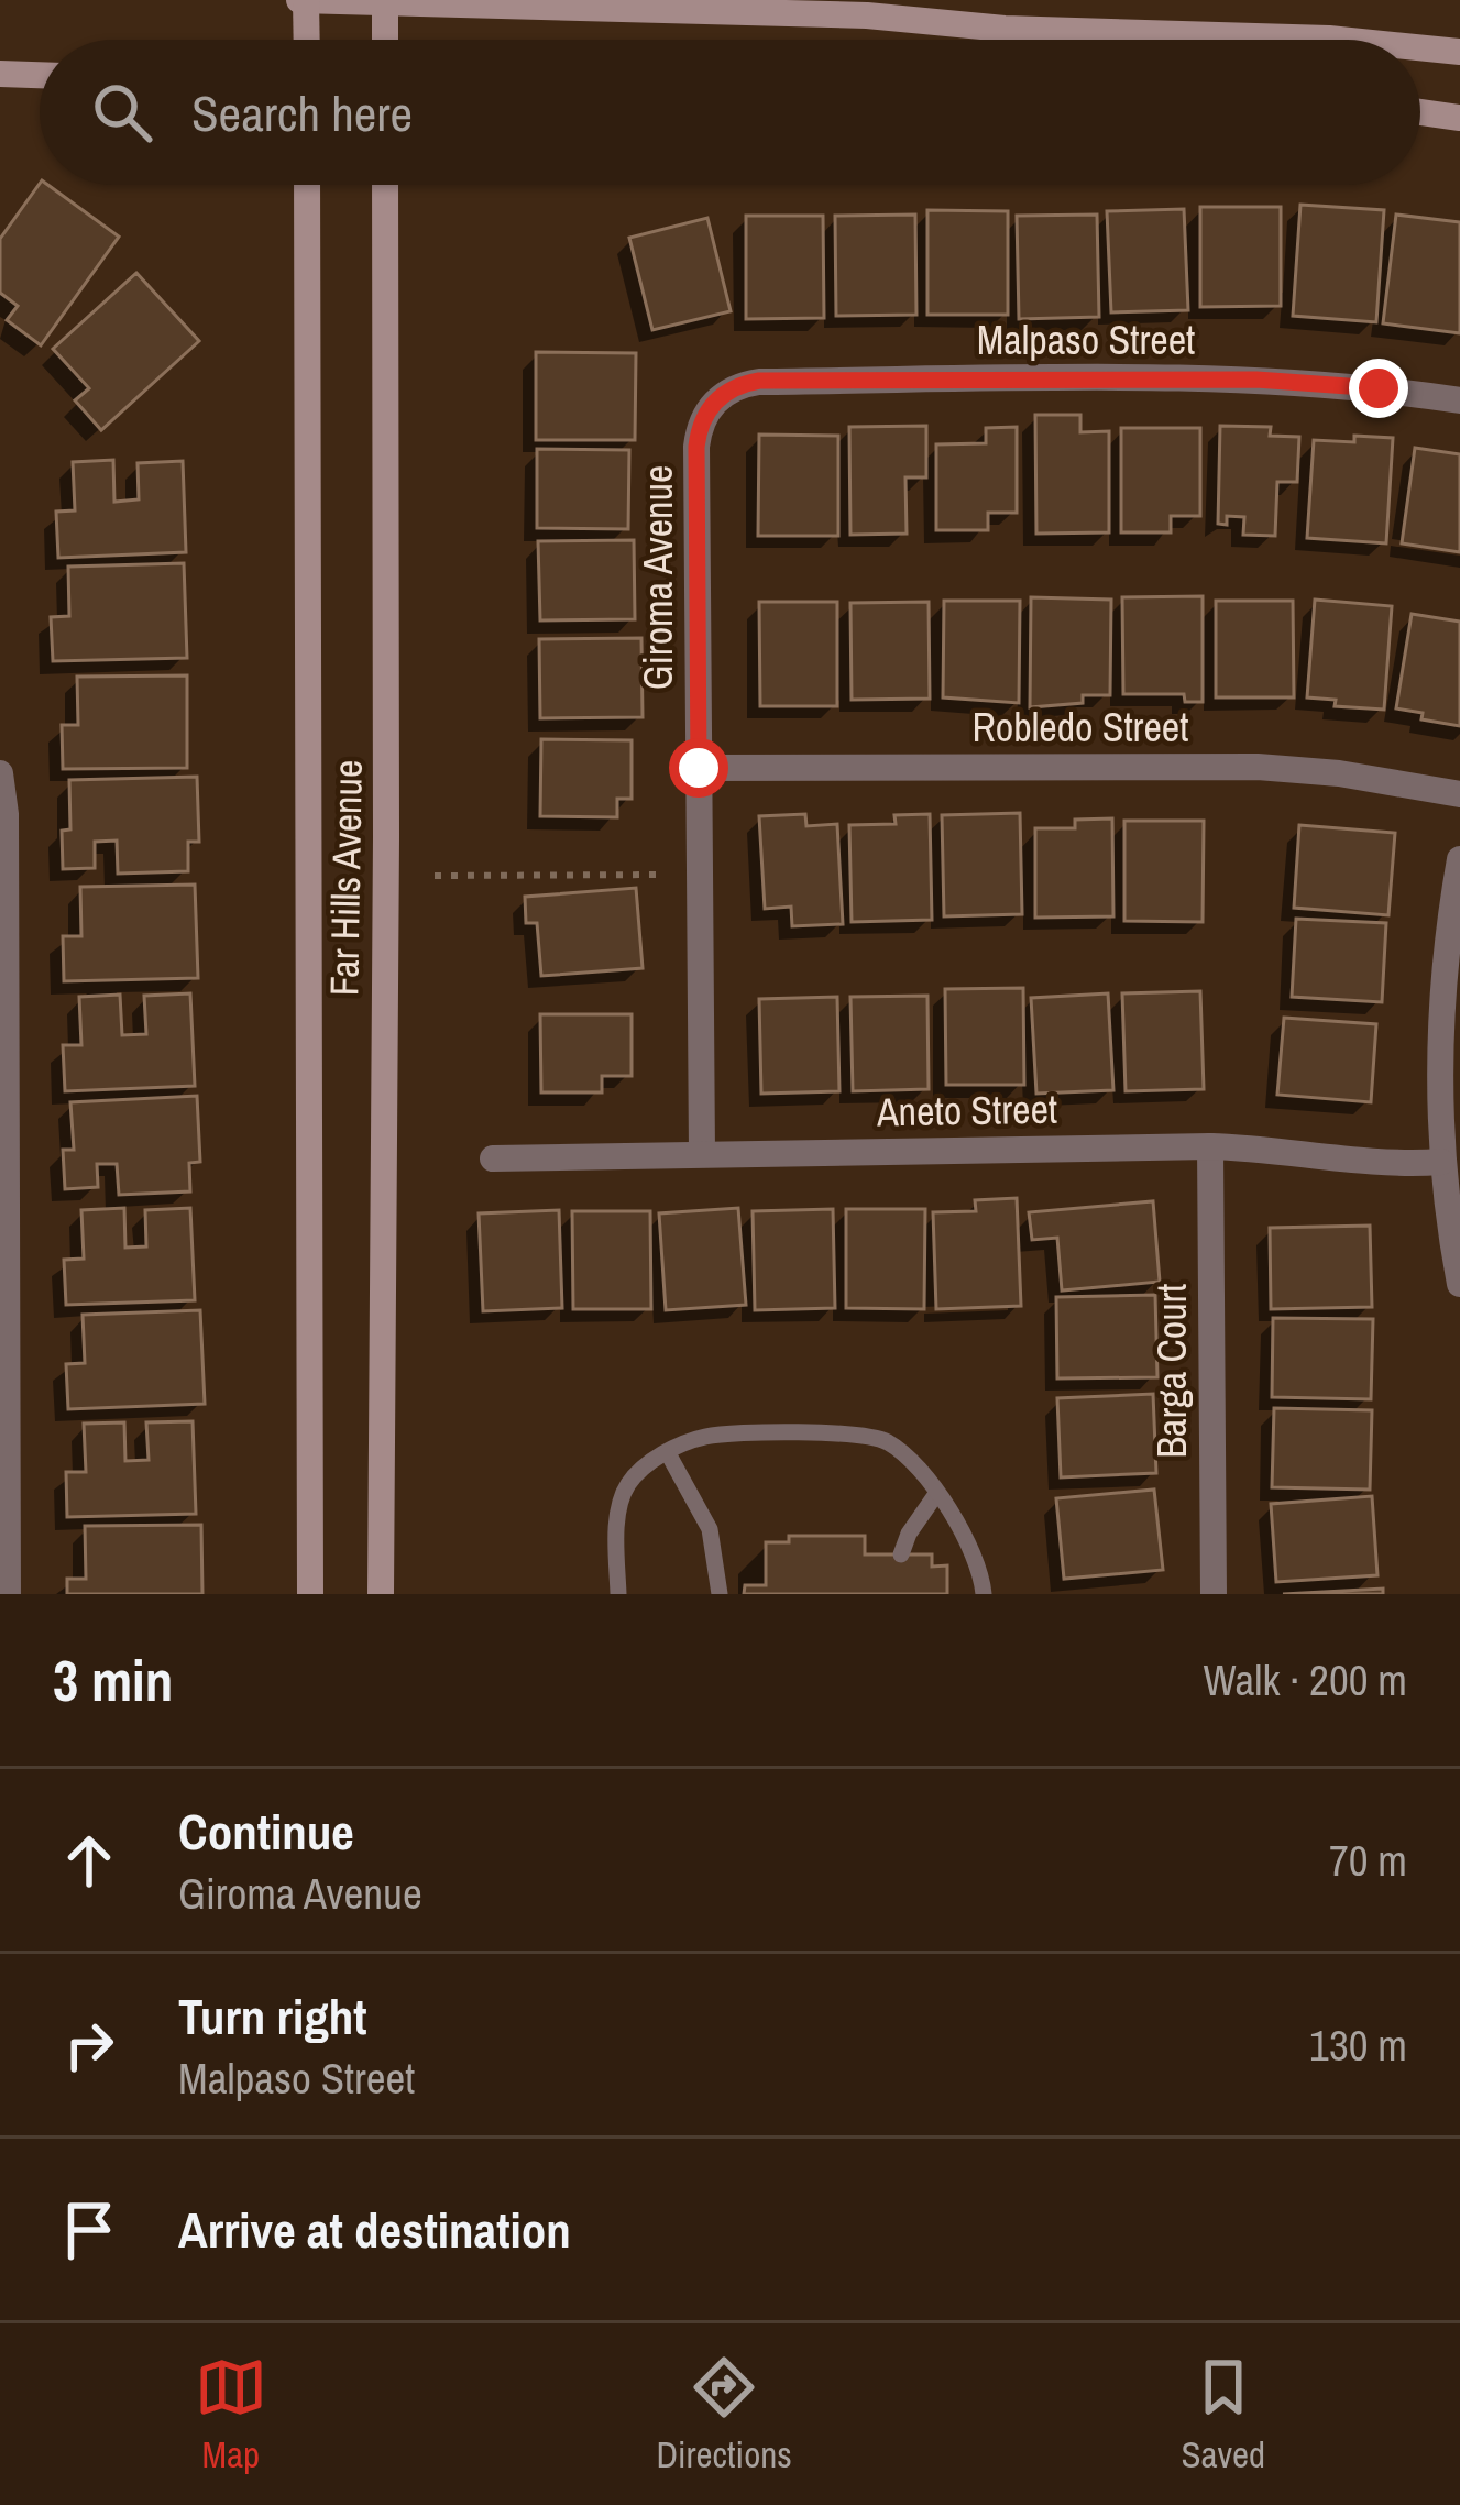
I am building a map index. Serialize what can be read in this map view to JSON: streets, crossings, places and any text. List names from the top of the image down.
{
  "streets": {
    "main road": ["Far Hills Avenue"],
    "street": [
      "Malpaso Street",
      "Giroma Avenue",
      "Robledo Street",
      "Aneto Street",
      "Barga Court"
    ]
  },
  "crossings": [
    ["Malpaso Street", "Giroma Avenue"],
    ["Giroma Avenue", "Robledo Street"],
    ["Giroma Avenue", "Aneto Street"],
    ["Aneto Street", "Barga Court"]
  ],
  "page": {
    "search": "Search here",
    "heading": ["3 min", "Walk · 200 m"],
    "list": [
      ["Continue", "Giroma Avenue", "70 m"],
      ["Turn right", "Malpaso Street", "130 m"],
      "Arrive at destination"
    ],
    "nav": ["Map", "Directions", "Saved"]
  }
}
